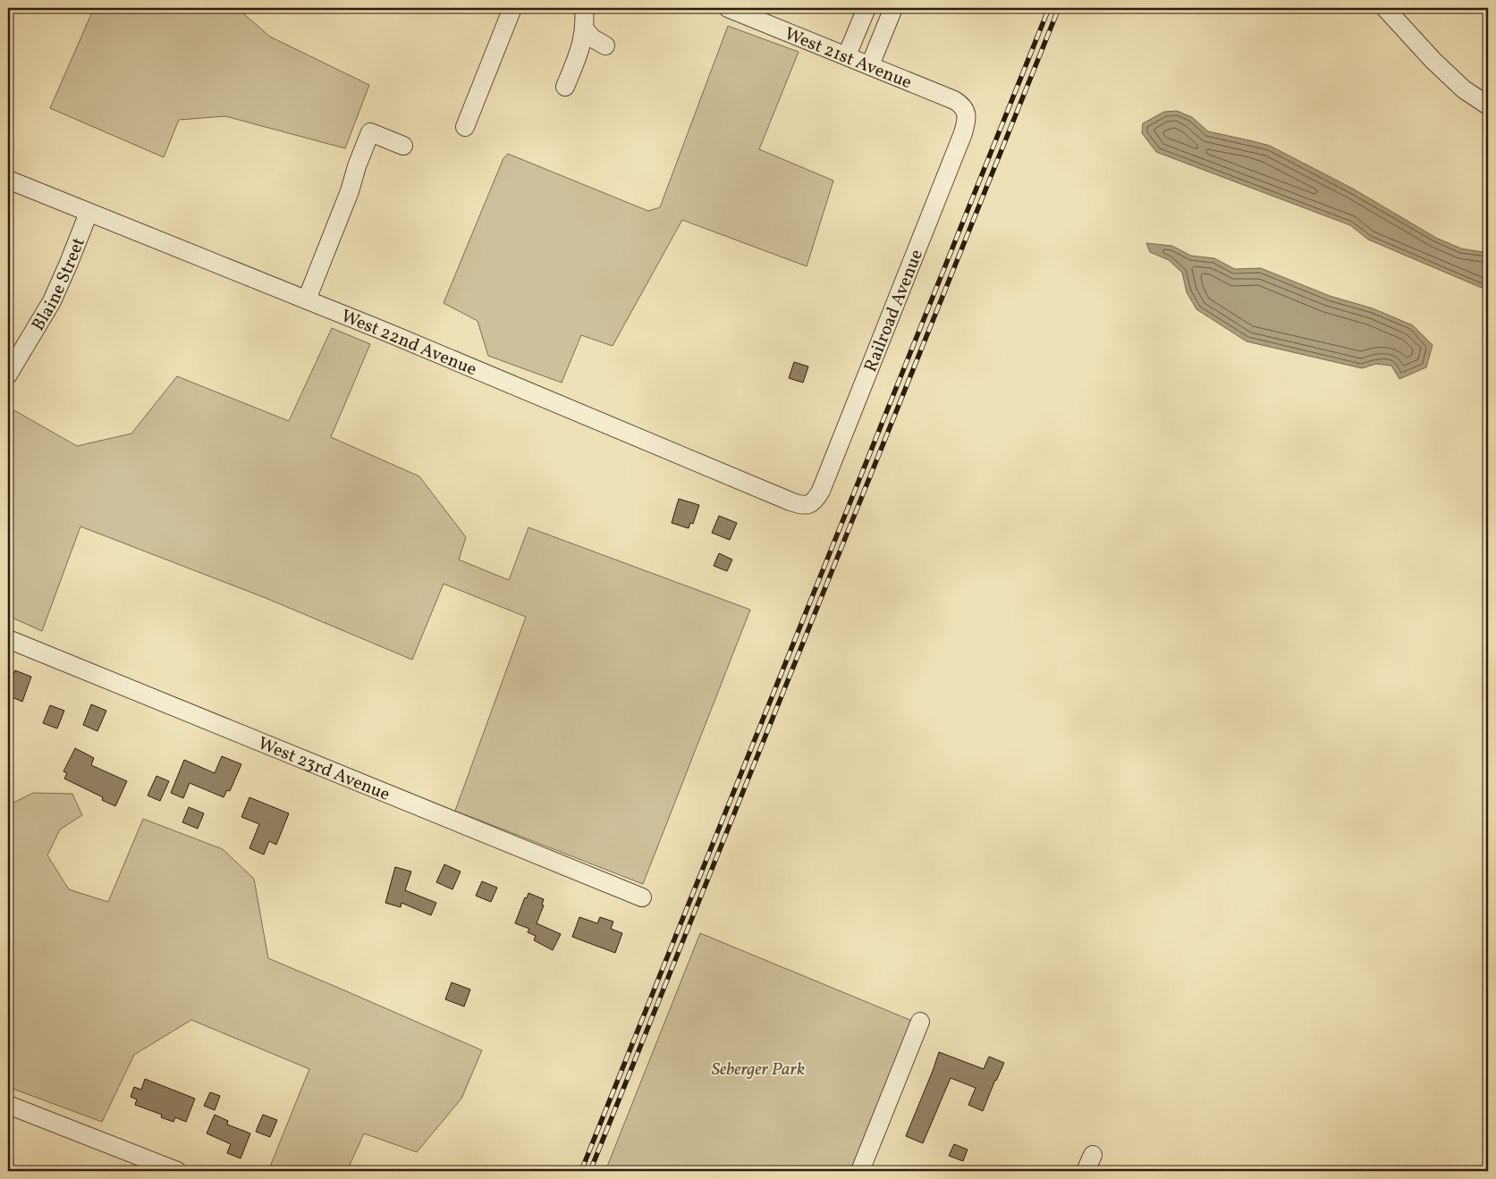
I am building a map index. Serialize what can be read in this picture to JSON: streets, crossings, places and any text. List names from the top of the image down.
{
  "streets": {
    "street": [
      "West 21st Avenue",
      "Blaine Street",
      "Railroad Avenue",
      "West 22nd Avenue",
      "West 23rd Avenue"
    ]
  },
  "crossings": [
    ["West 21st Avenue", "Railroad Avenue"],
    ["Blaine Street", "West 22nd Avenue"],
    ["Railroad Avenue", "West 22nd Avenue"]
  ],
  "parks": ["Seberger Park"]
}
